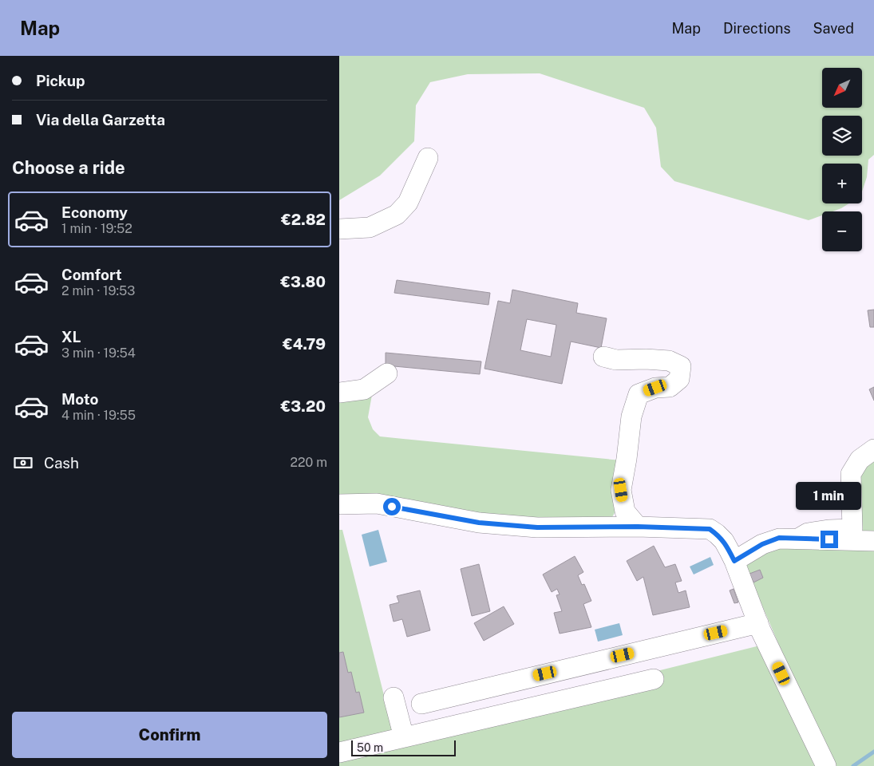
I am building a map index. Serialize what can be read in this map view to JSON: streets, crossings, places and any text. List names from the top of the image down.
{
  "scale_bar": "50 m",
  "north": "bottom left",
  "page": {
    "header": "Map",
    "nav": ["Map", "Directions", "Saved"],
    "banner": ["Pickup", "Via della Garzetta"],
    "map_buttons": ["+", "−"],
    "heading": "Choose a ride",
    "list": [
      {
        "name": "Economy",
        "note": "1 min · 19:52",
        "value": "€2.82"
      },
      {
        "name": "Comfort",
        "note": "2 min · 19:53",
        "value": "€3.80"
      },
      {
        "name": "XL",
        "note": "3 min · 19:54",
        "value": "€4.79"
      },
      {
        "name": "Moto",
        "note": "4 min · 19:55",
        "value": "€3.20"
      }
    ],
    "pay": ["Cash", "220 m"],
    "bubble": "1 min",
    "buttons": "Confirm",
    "scale": "50 m"
  }
}
